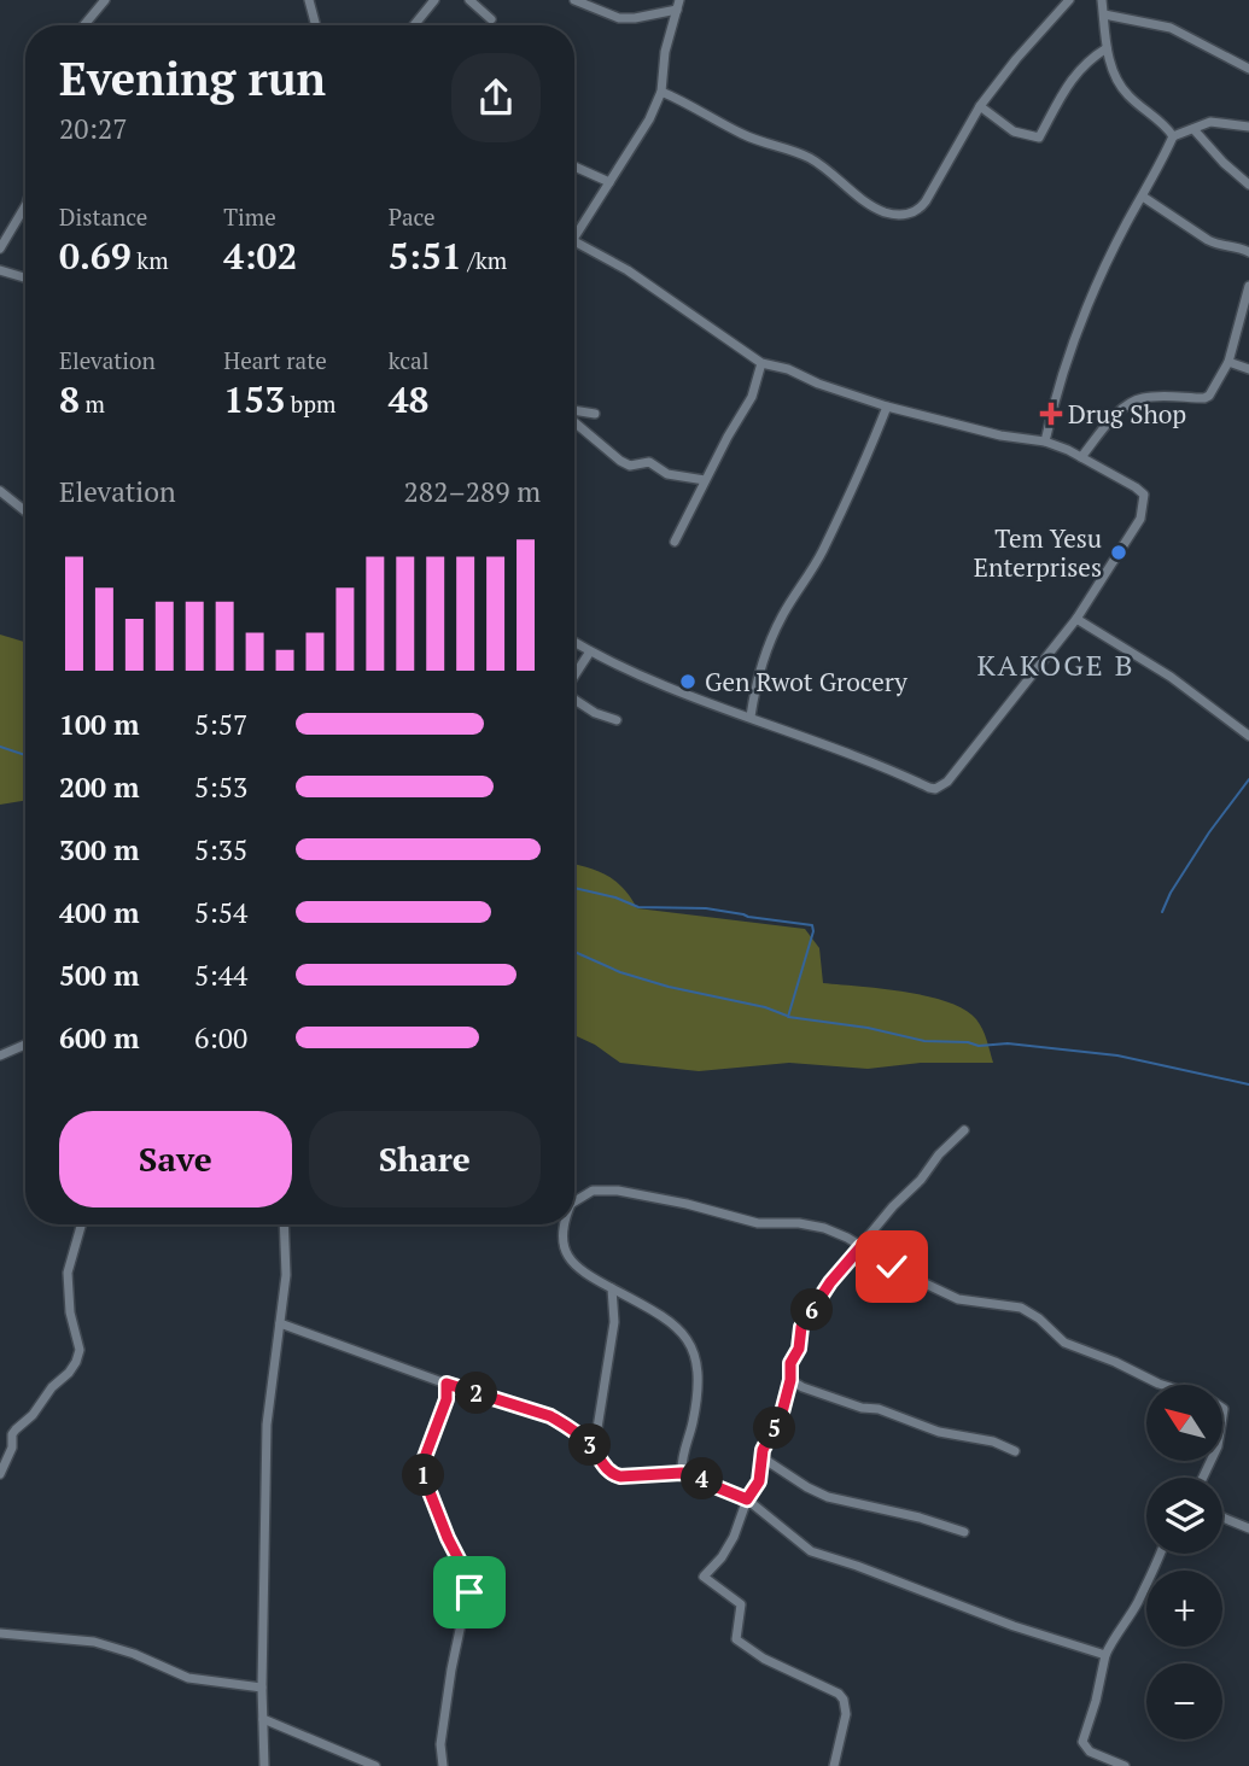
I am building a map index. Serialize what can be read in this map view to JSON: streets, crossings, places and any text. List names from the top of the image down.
{
  "districts": ["KAKOGE B"],
  "places": {
    "health": ["Drug Shop"],
    "other": ["Tem Yesu Enterprises", "Gen Rwot Grocery"]
  },
  "north": "top left",
  "page": {
    "heading": ["Evening run", "20:27"],
    "stats": [
      ["Distance", "0.69 km"],
      ["Time", "4:02"],
      ["Pace", "5:51 /km"],
      ["Elevation", "8 m"],
      ["Heart rate", "153 bpm"],
      ["kcal", "48"]
    ],
    "chart": ["Elevation", "282–289 m"],
    "list": [
      {
        "name": "100 m",
        "note": "5:57"
      },
      {
        "name": "200 m",
        "note": "5:53"
      },
      {
        "name": "300 m",
        "note": "5:35"
      },
      {
        "name": "400 m",
        "note": "5:54"
      },
      {
        "name": "500 m",
        "note": "5:44"
      },
      {
        "name": "600 m",
        "note": "6:00"
      }
    ],
    "buttons": ["Save", "Share"],
    "pins": [
      "6",
      "2",
      "5",
      "3",
      "1",
      "4"
    ],
    "map_buttons": ["+", "−"]
  }
}
